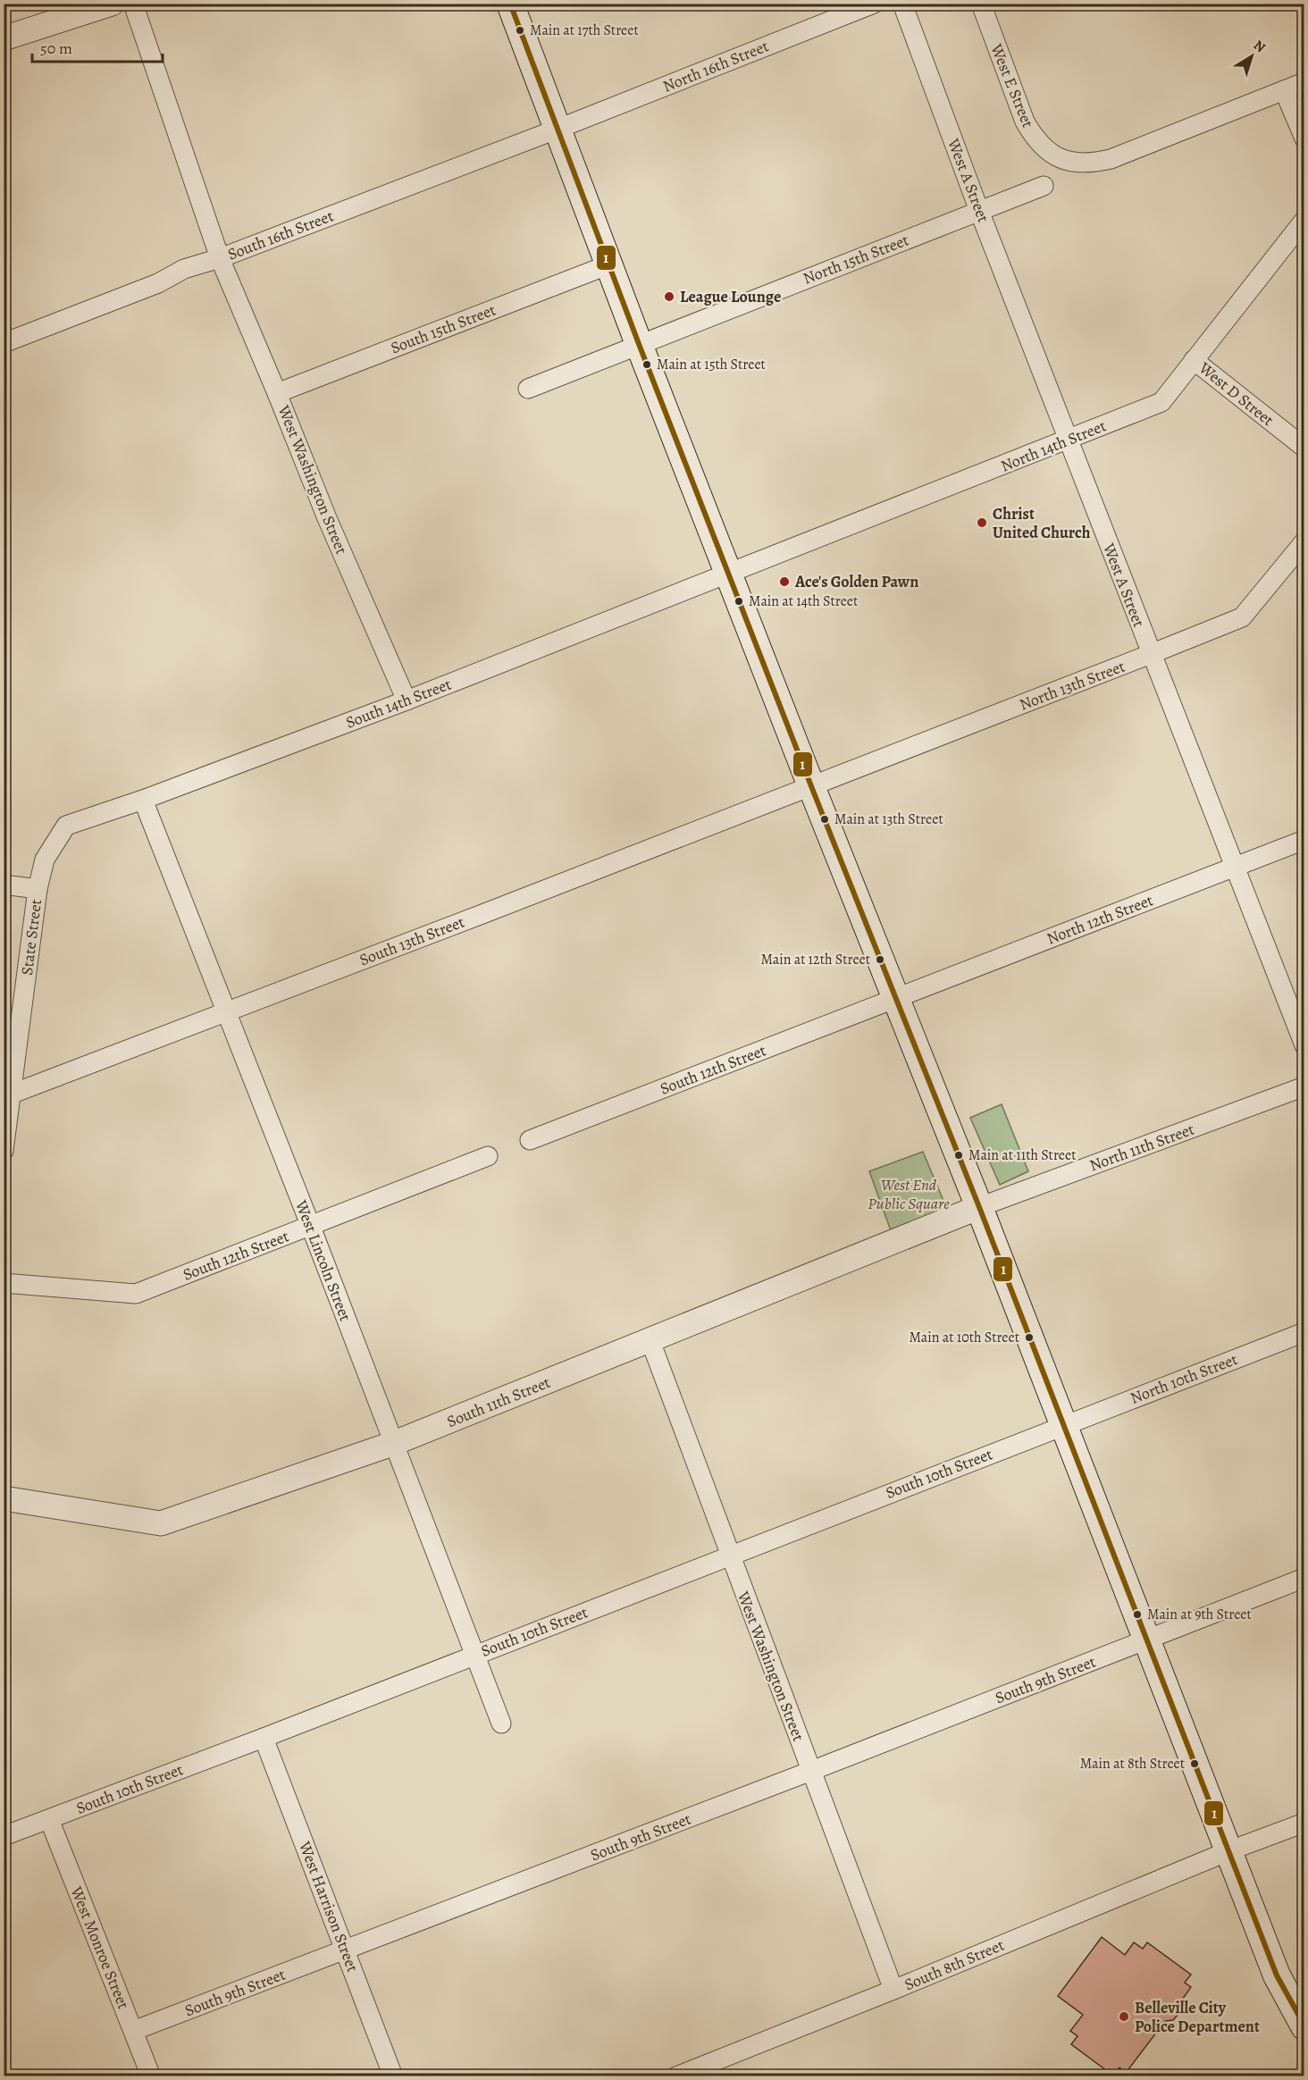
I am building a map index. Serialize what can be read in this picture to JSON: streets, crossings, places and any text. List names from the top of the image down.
{
  "streets": {
    "street": [
      "North 16th Street",
      "West E Street",
      "West A Street",
      "South 16th Street",
      "North 15th Street",
      "South 15th Street",
      "West D Street",
      "North 14th Street",
      "West Washington Street",
      "North 13th Street",
      "South 14th Street",
      "North 12th Street",
      "State Street",
      "South 13th Street",
      "South 12th Street",
      "North 11th Street",
      "West Lincoln Street",
      "North 10th Street",
      "South 11th Street",
      "South 10th Street",
      "South 9th Street",
      "West Harrison Street",
      "West Monroe Street",
      "South 8th Street"
    ]
  },
  "crossings": [
    ["North 16th Street", "South 16th Street"],
    ["West A Street", "North 15th Street"],
    ["West A Street", "North 14th Street"],
    ["West A Street", "North 13th Street"],
    ["West A Street", "North 12th Street"],
    ["South 16th Street", "West Washington Street"],
    ["South 15th Street", "West Washington Street"],
    ["West D Street", "North 14th Street"],
    ["North 14th Street", "South 14th Street"],
    ["West Washington Street", "South 14th Street"],
    ["West Washington Street", "South 11th Street"],
    ["West Washington Street", "South 10th Street"],
    ["West Washington Street", "South 9th Street"],
    ["West Washington Street", "South 8th Street"],
    ["North 13th Street", "South 13th Street"],
    ["South 14th Street", "State Street"],
    ["South 14th Street", "West Lincoln Street"],
    ["North 12th Street", "South 12th Street"],
    ["State Street", "South 13th Street"],
    ["South 13th Street", "West Lincoln Street"],
    ["South 12th Street", "West Lincoln Street"],
    ["North 11th Street", "South 11th Street"],
    ["West Lincoln Street", "South 11th Street"],
    ["West Lincoln Street", "South 10th Street"],
    ["North 10th Street", "South 10th Street"],
    ["South 10th Street", "West Harrison Street"],
    ["South 10th Street", "West Monroe Street"],
    ["South 9th Street", "West Harrison Street"],
    ["South 9th Street", "West Monroe Street"]
  ],
  "parks": ["West End Public Square"],
  "places": [
    "Main at 17th Street",
    "League Lounge",
    "Main at 15th Street",
    "Christ United Church",
    "Ace's Golden Pawn",
    "Main at 14th Street",
    "Main at 13th Street",
    "Main at 12th Street",
    "Main at 11th Street",
    "Main at 10th Street",
    "Main at 9th Street",
    "Main at 8th Street",
    "Belleville City Police Department"
  ],
  "lines": ["transit line 1"],
  "scale_bar": "50 m",
  "north": "top right"
}
